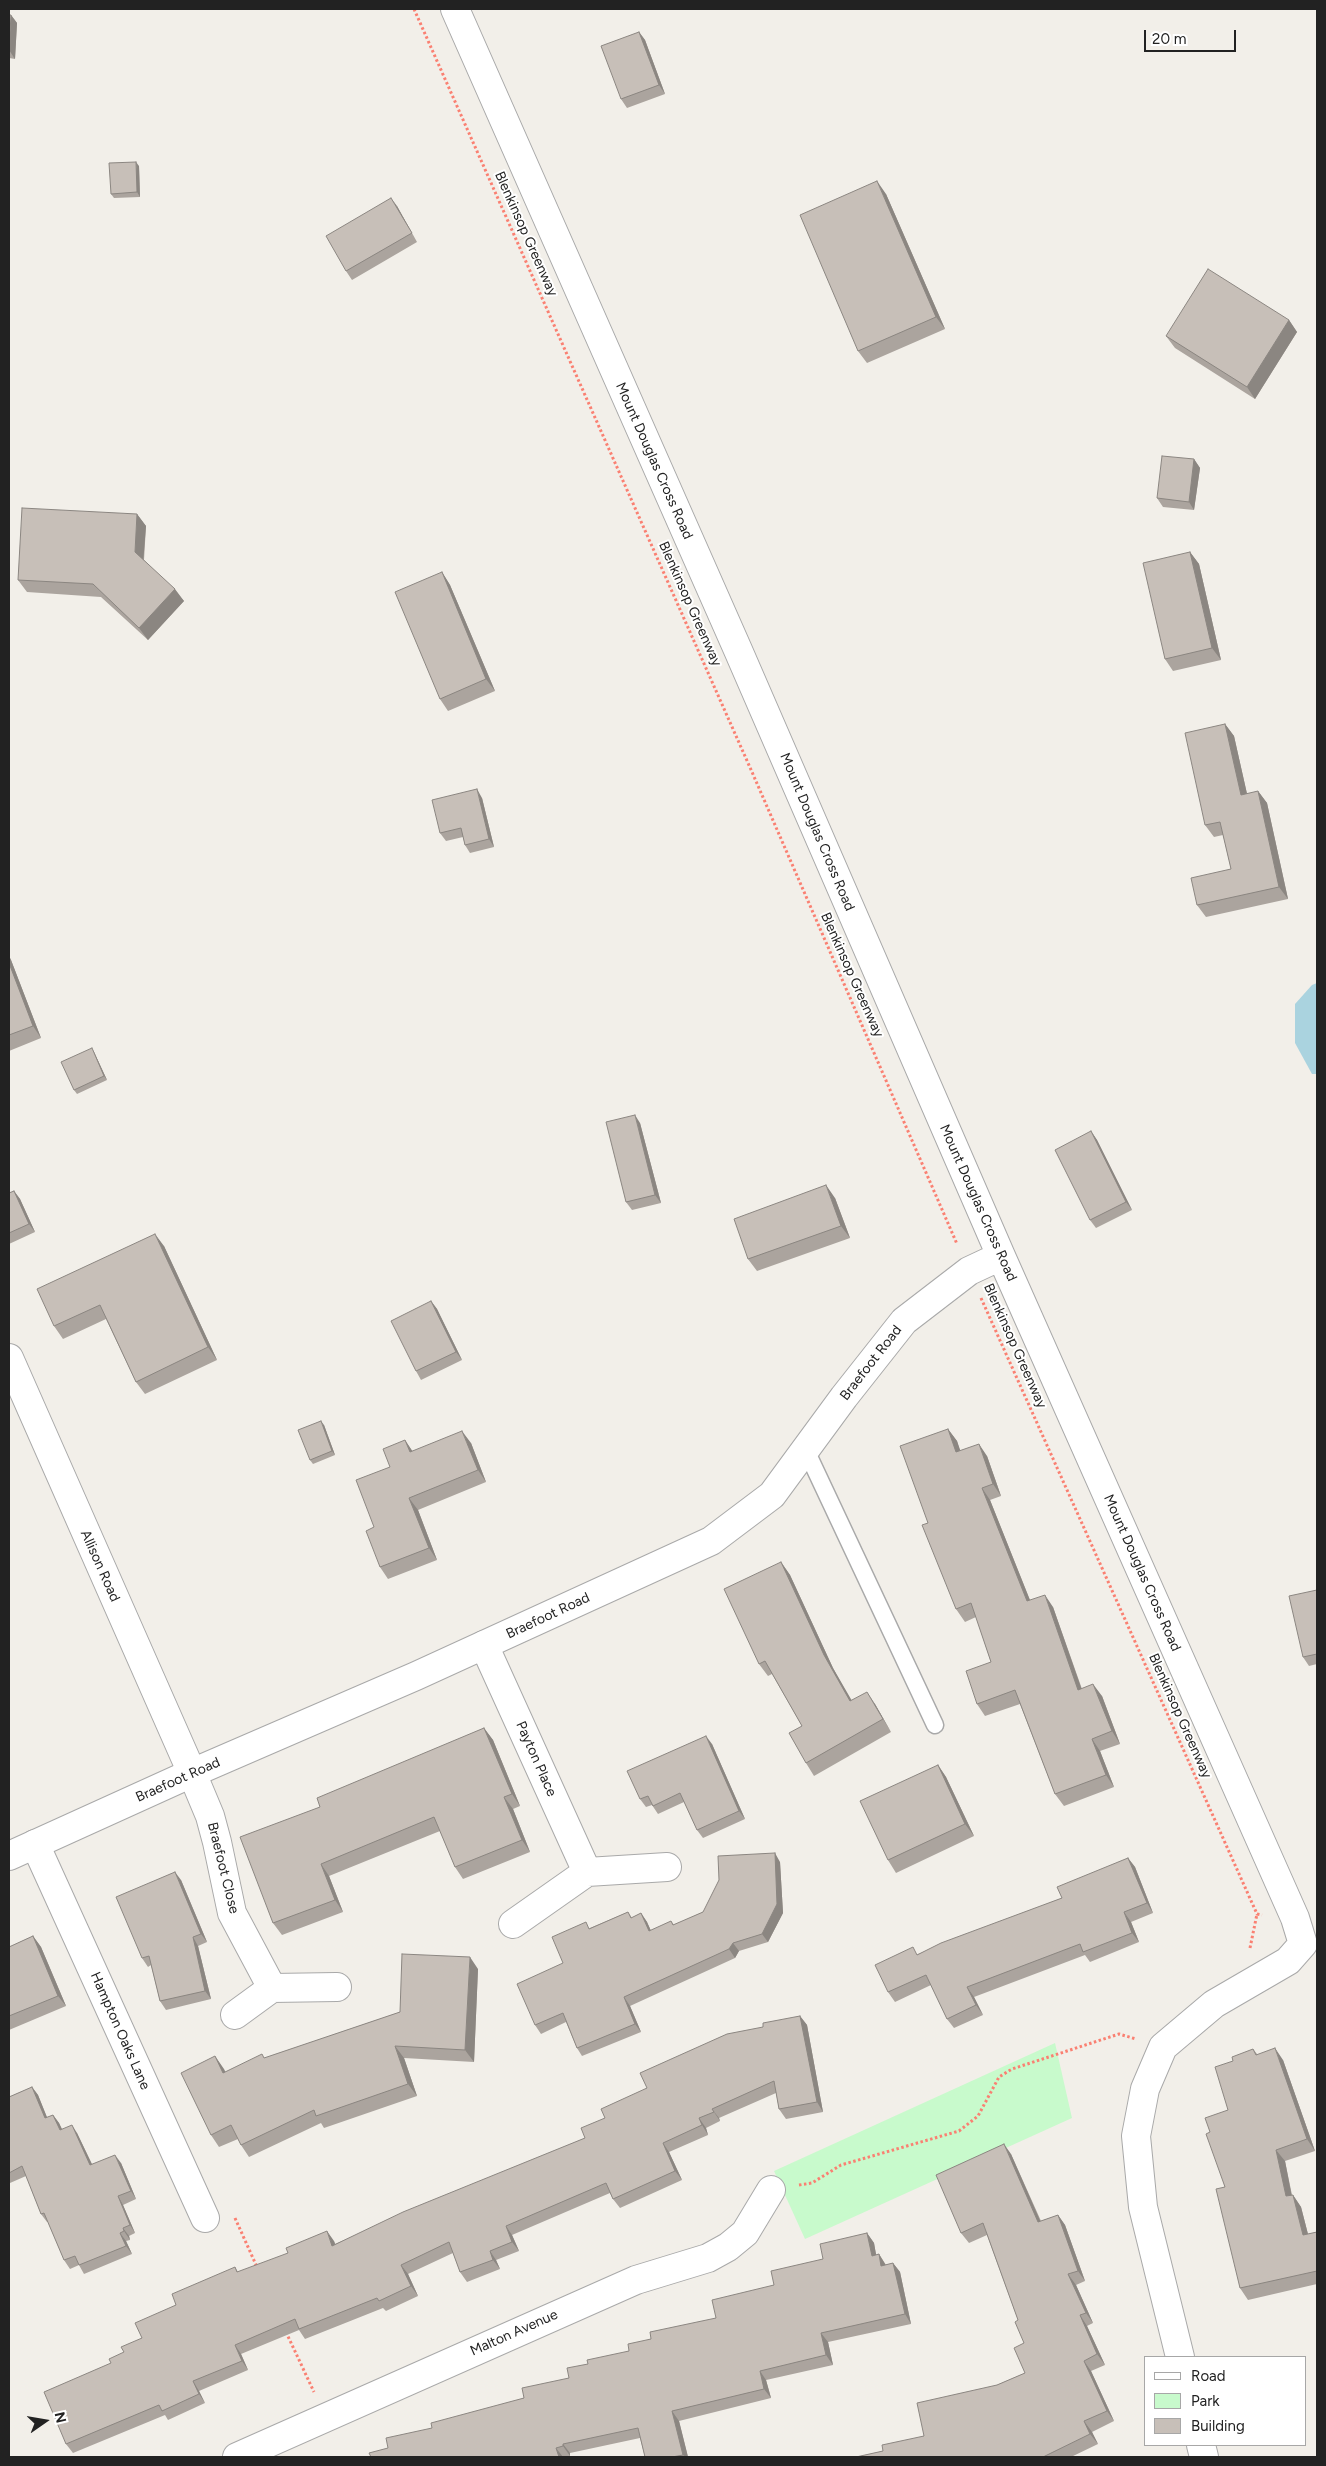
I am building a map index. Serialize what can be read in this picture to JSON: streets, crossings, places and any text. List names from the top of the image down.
{
  "streets": {
    "street": [
      "Mount Douglas Cross Road",
      "Braefoot Road",
      "Allison Road",
      "Payton Place",
      "Braefoot Close",
      "Hampton Oaks Lane",
      "Malton Avenue"
    ],
    "path": ["Blenkinsop Greenway"]
  },
  "crossings": [
    ["Blenkinsop Greenway", "Mount Douglas Cross Road"],
    ["Blenkinsop Greenway", "Braefoot Road"],
    ["Mount Douglas Cross Road", "Braefoot Road"],
    ["Braefoot Road", "Allison Road"],
    ["Braefoot Road", "Payton Place"],
    ["Braefoot Road", "Braefoot Close"],
    ["Braefoot Road", "Hampton Oaks Lane"],
    ["Allison Road", "Braefoot Close"]
  ],
  "legend": ["Road", "Park", "Building"],
  "scale_bar": "20 m",
  "north": "right"
}
